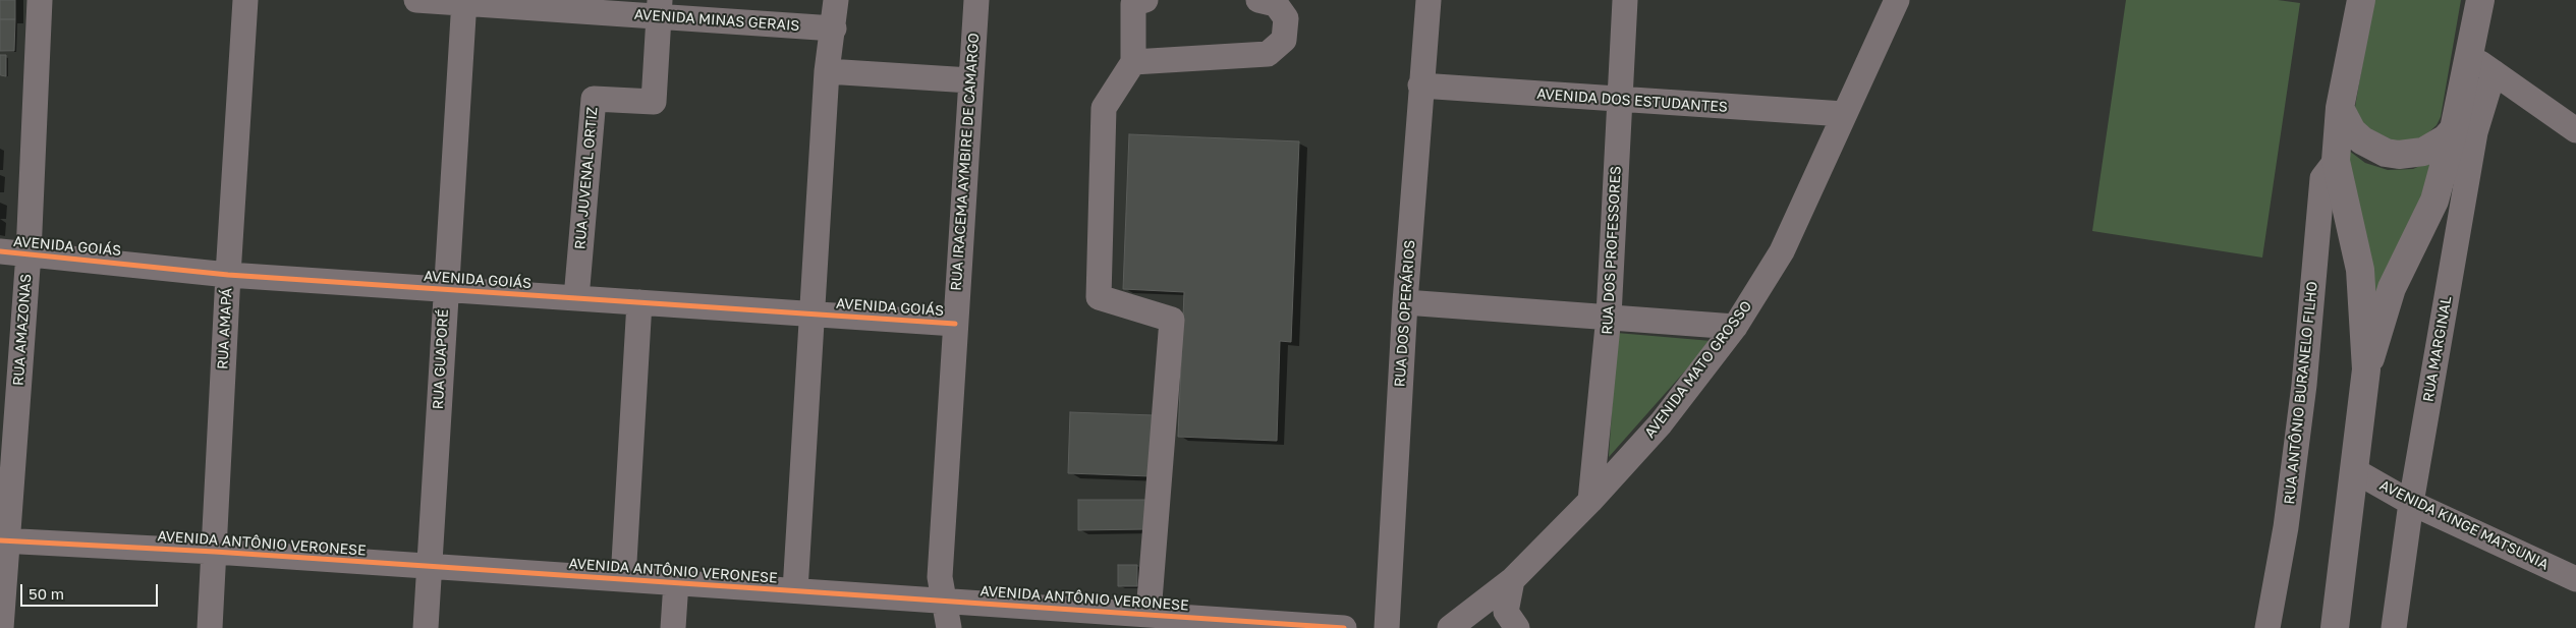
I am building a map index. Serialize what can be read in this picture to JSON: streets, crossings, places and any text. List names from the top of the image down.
{
  "streets": {
    "street": [
      "AVENIDA MINAS GERAIS",
      "AVENIDA DOS ESTUDANTES",
      "RUA IRACEMA AYMBIRE DE CAMARGO",
      "RUA JUVENAL ORTIZ",
      "AVENIDA GOIÁS",
      "RUA DOS PROFESSORES",
      "RUA DOS OPERÁRIOS",
      "RUA AMAPÁ",
      "RUA AMAZONAS",
      "RUA MARGINAL",
      "RUA GUAPORÉ",
      "AVENIDA MATO GROSSO",
      "RUA ANTÔNIO BURANELO FILHO",
      "AVENIDA KINGE MATSUNIA",
      "AVENIDA ANTÔNIO VERONESE"
    ]
  },
  "crossings": [
    ["AVENIDA MINAS GERAIS", "RUA JUVENAL ORTIZ"],
    ["AVENIDA MINAS GERAIS", "RUA GUAPORÉ"],
    ["AVENIDA DOS ESTUDANTES", "RUA DOS PROFESSORES"],
    ["AVENIDA DOS ESTUDANTES", "RUA DOS OPERÁRIOS"],
    ["AVENIDA DOS ESTUDANTES", "AVENIDA MATO GROSSO"],
    ["RUA IRACEMA AYMBIRE DE CAMARGO", "AVENIDA GOIÁS"],
    ["RUA IRACEMA AYMBIRE DE CAMARGO", "AVENIDA ANTÔNIO VERONESE"],
    ["RUA JUVENAL ORTIZ", "AVENIDA GOIÁS"],
    ["AVENIDA GOIÁS", "RUA AMAPÁ"],
    ["AVENIDA GOIÁS", "RUA AMAZONAS"],
    ["AVENIDA GOIÁS", "RUA GUAPORÉ"],
    ["RUA DOS PROFESSORES", "AVENIDA MATO GROSSO"],
    ["RUA AMAPÁ", "AVENIDA ANTÔNIO VERONESE"],
    ["RUA AMAZONAS", "AVENIDA ANTÔNIO VERONESE"],
    ["RUA MARGINAL", "AVENIDA KINGE MATSUNIA"],
    ["RUA GUAPORÉ", "AVENIDA ANTÔNIO VERONESE"]
  ],
  "scale_bar": "50 m"
}
